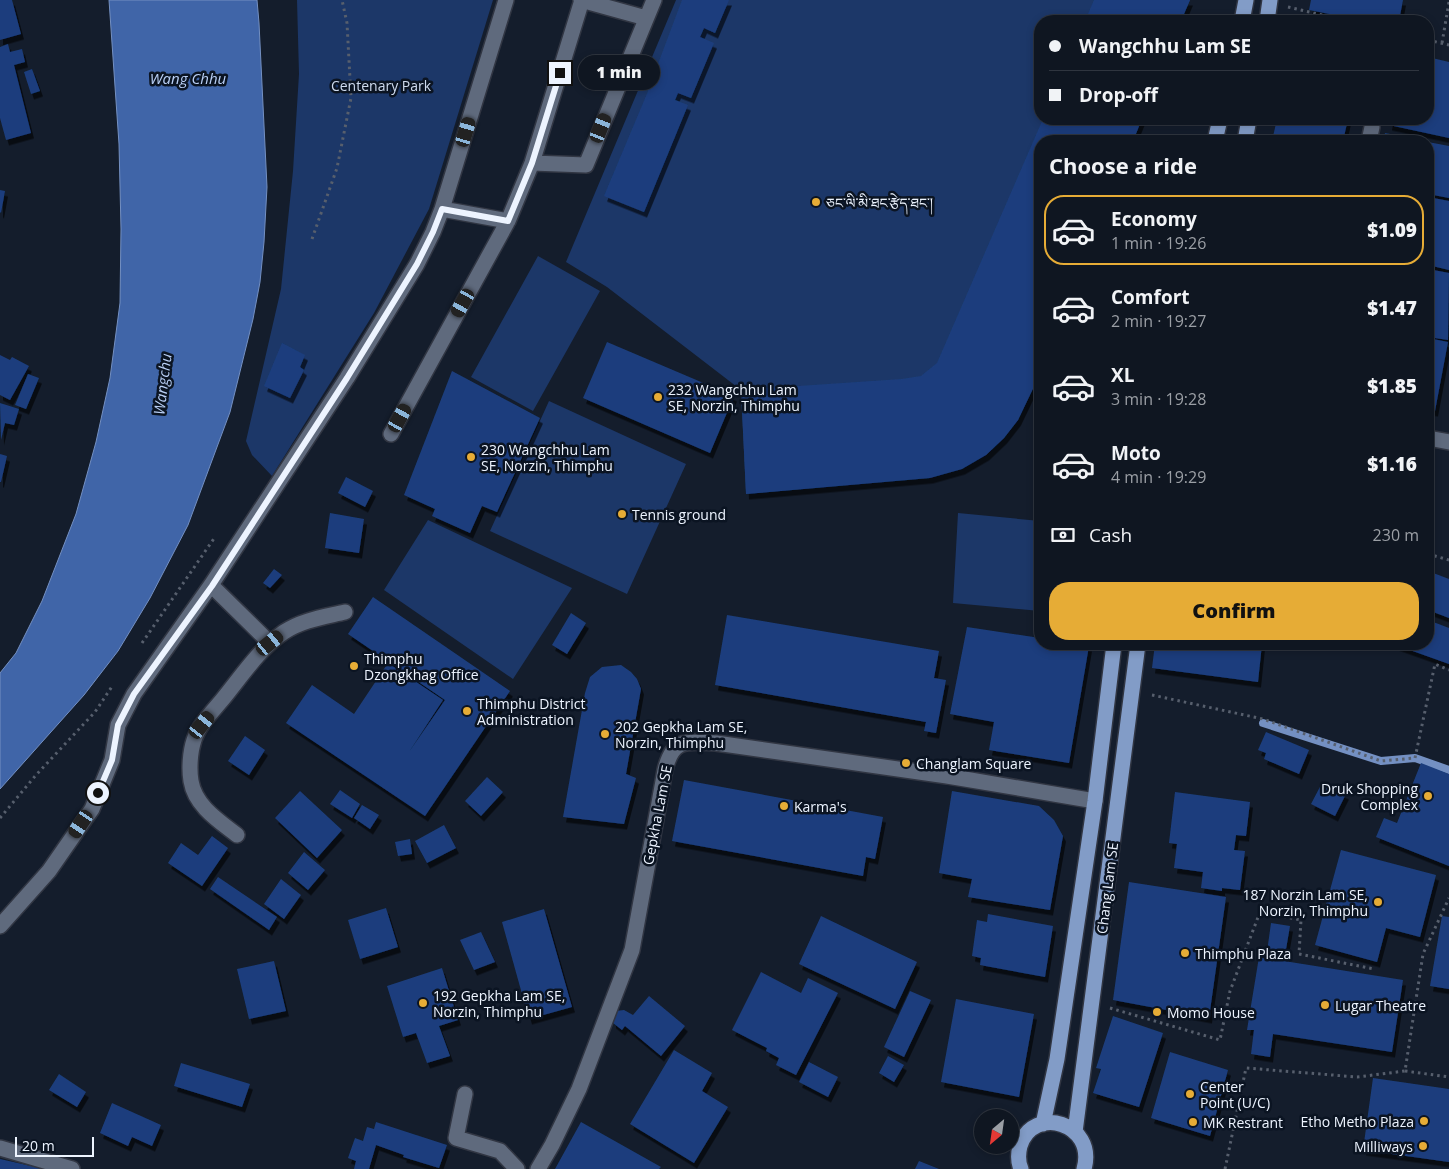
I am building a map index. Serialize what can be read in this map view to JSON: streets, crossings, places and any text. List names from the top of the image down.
{
  "streets": {
    "main road": ["Chang Lam SE"],
    "street": ["Gepkha Lam SE"]
  },
  "crossings": [
    ["Gepkha Lam SE", "Chang Lam SE"]
  ],
  "water": ["Wang Chhu", "Wangchu"],
  "parks": ["Centenary Park"],
  "places": [
    "ཅང་ལི་མི་ཐང་རྩེད་ཐང་།",
    "232 Wangchhu Lam SE, Norzin, Thimphu",
    "230 Wangchhu Lam SE, Norzin, Thimphu",
    "Tennis ground",
    "Thimphu Dzongkhag Office",
    "Thimphu District Administration",
    "202 Gepkha Lam SE, Norzin, Thimphu",
    "Changlam Square",
    "Druk Shopping Complex",
    "Karma's",
    "187 Norzin Lam SE, Norzin, Thimphu",
    "Thimphu Plaza",
    "192 Gepkha Lam SE, Norzin, Thimphu",
    "Lugar Theatre",
    "Momo House",
    "Center Point (U/C)",
    "Etho Metho Plaza",
    "MK Restrant",
    "Milliways"
  ],
  "scale_bar": "20 m",
  "north": "bottom left",
  "page": {
    "banner": ["Wangchhu Lam SE", "Drop-off"],
    "bubble": "1 min",
    "heading": "Choose a ride",
    "list": [
      {
        "name": "Economy",
        "note": "1 min · 19:26",
        "value": "$1.09"
      },
      {
        "name": "Comfort",
        "note": "2 min · 19:27",
        "value": "$1.47"
      },
      {
        "name": "XL",
        "note": "3 min · 19:28",
        "value": "$1.85"
      },
      {
        "name": "Moto",
        "note": "4 min · 19:29",
        "value": "$1.16"
      }
    ],
    "pay": ["Cash", "230 m"],
    "buttons": "Confirm",
    "scale": "20 m"
  }
}
